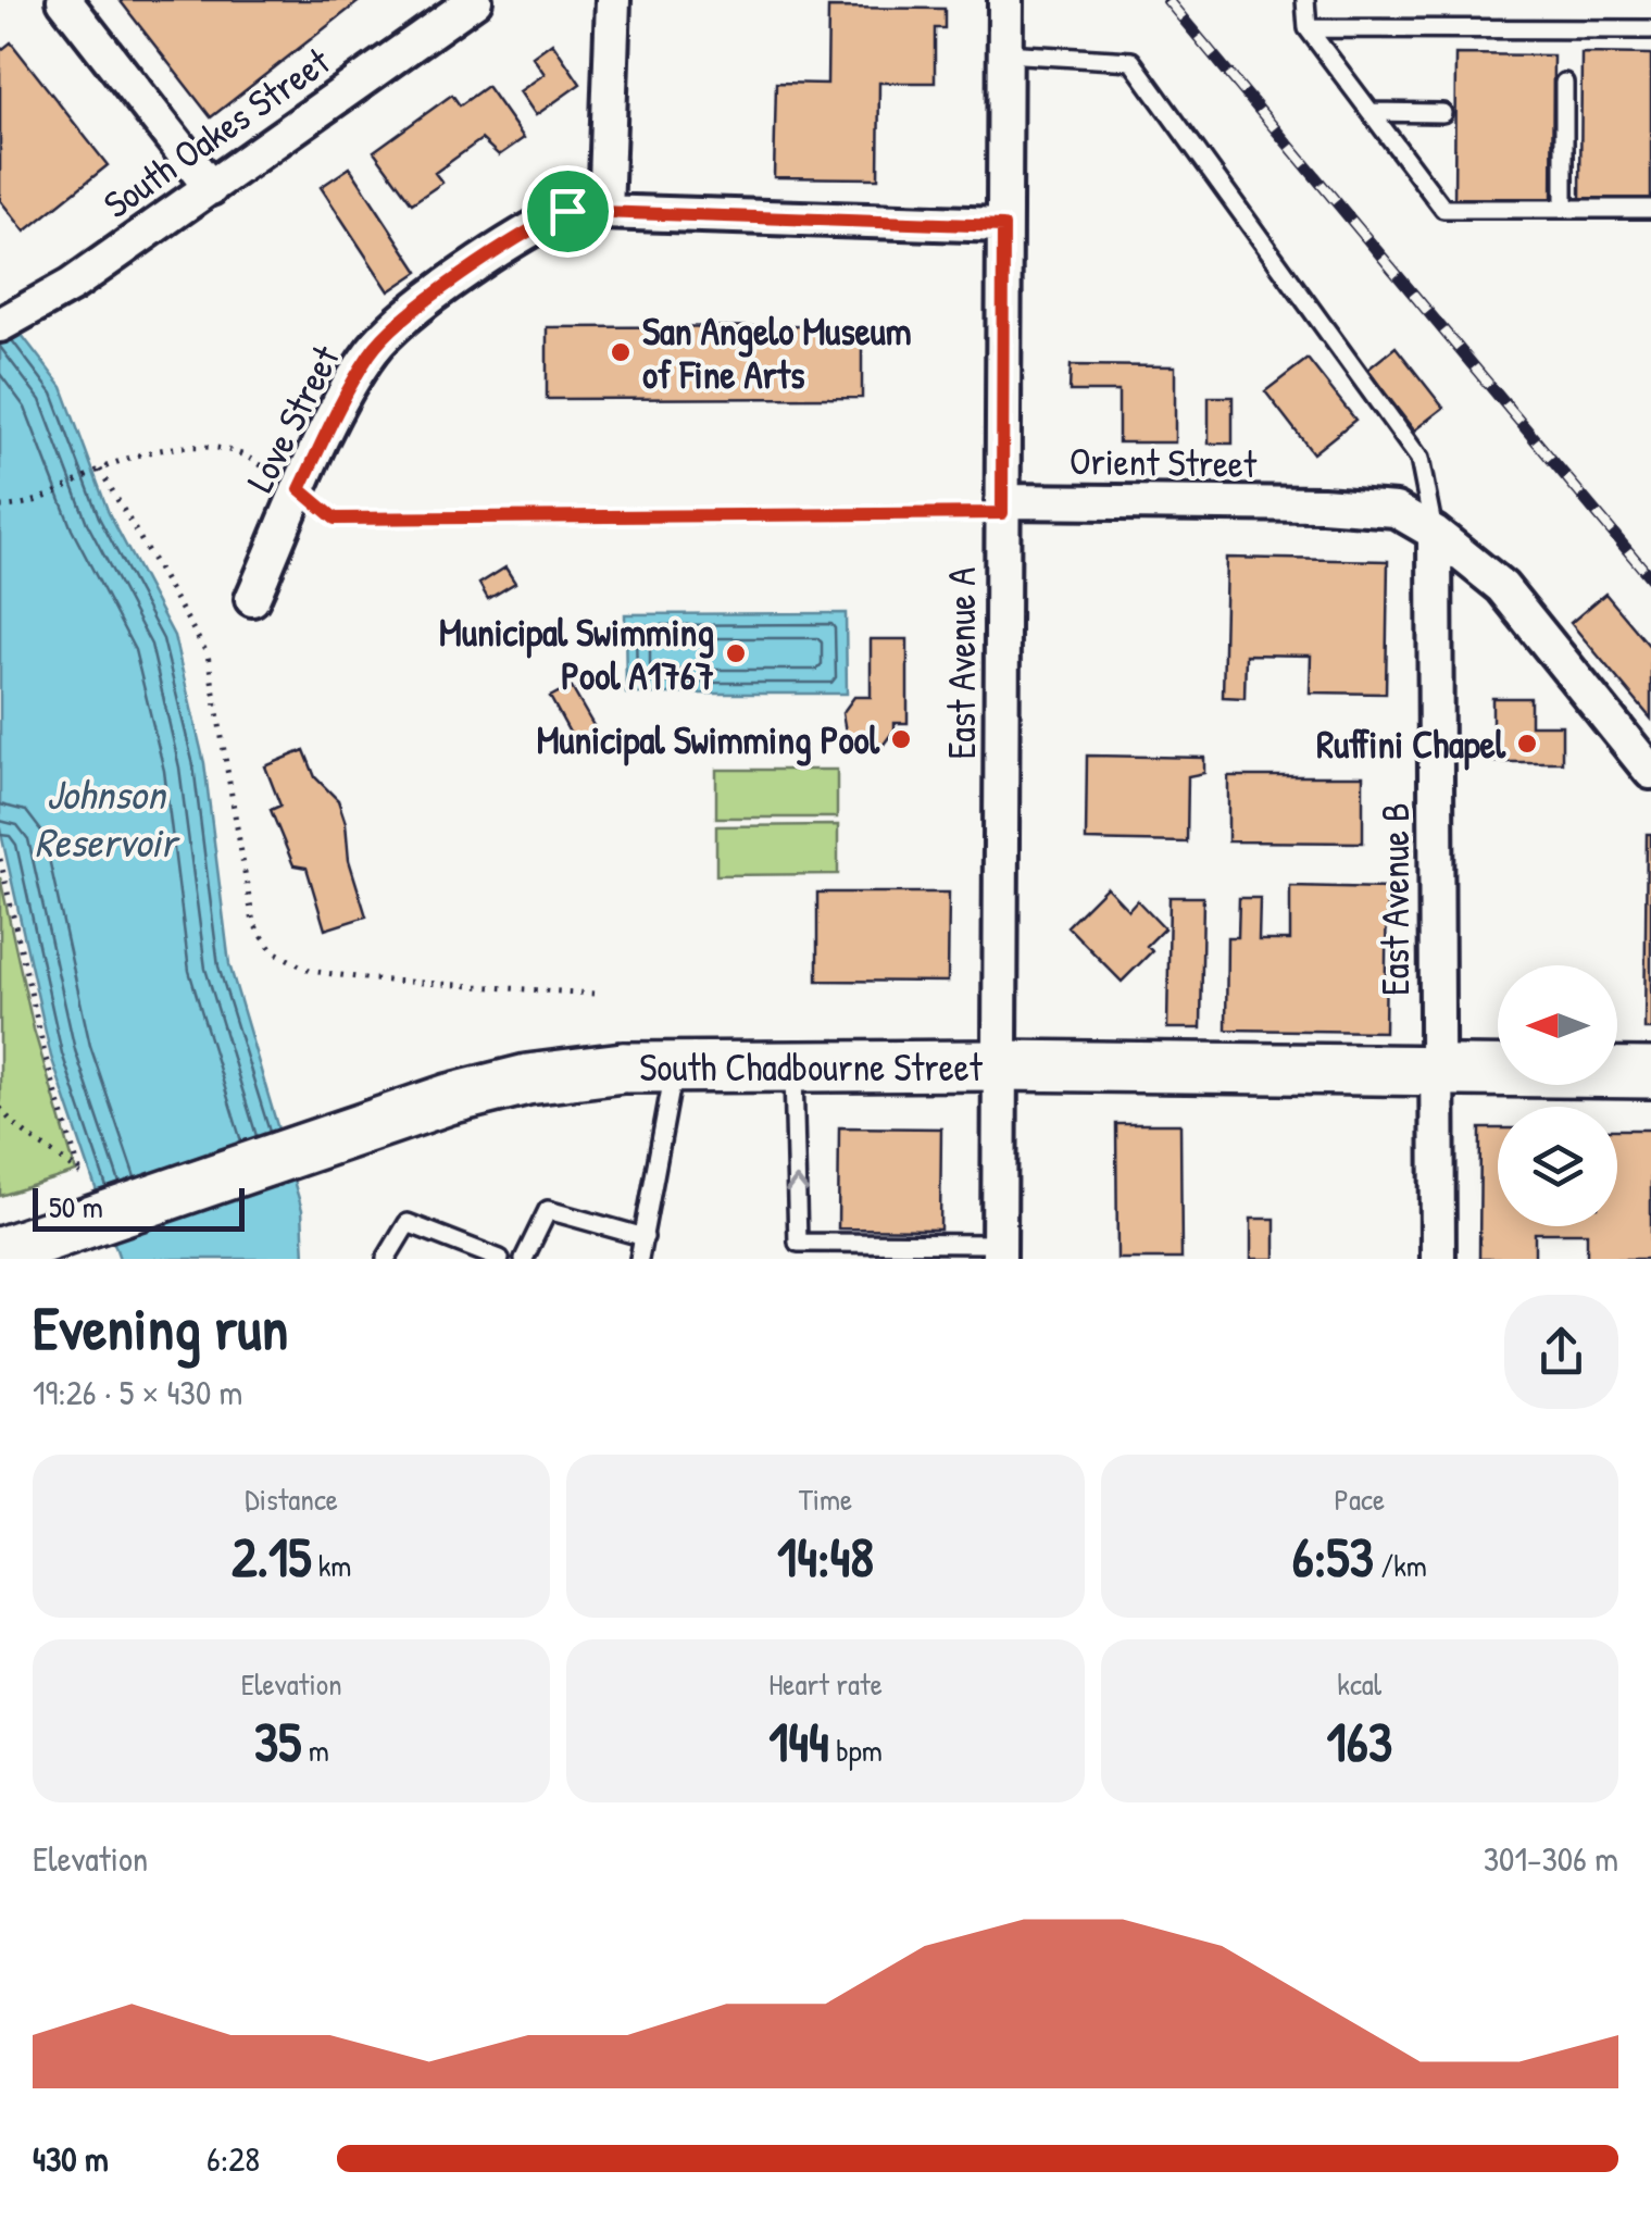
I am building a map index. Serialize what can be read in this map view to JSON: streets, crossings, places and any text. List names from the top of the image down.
{
  "streets": {
    "main road": ["South Chadbourne Street"],
    "street": [
      "South Oakes Street",
      "Love Street",
      "Orient Street",
      "East Avenue A",
      "East Avenue B"
    ]
  },
  "crossings": [
    ["Love Street", "East Avenue A"],
    ["Orient Street", "East Avenue A"],
    ["Orient Street", "East Avenue B"],
    ["East Avenue A", "South Chadbourne Street"],
    ["East Avenue B", "South Chadbourne Street"]
  ],
  "water": ["Johnson Reservoir"],
  "places": [
    "San Angelo Museum of Fine Arts",
    "Municipal Swimming Pool A1767",
    "Municipal Swimming Pool",
    "Ruffini Chapel"
  ],
  "scale_bar": "50 m",
  "north": "left",
  "page": {
    "scale": "50 m",
    "heading": ["Evening run", "19:26 · 5 × 430 m"],
    "stats": [
      ["Distance", "2.15 km"],
      ["Time", "14:48"],
      ["Pace", "6:53 /km"],
      ["Elevation", "35 m"],
      ["Heart rate", "144 bpm"],
      ["kcal", "163"]
    ],
    "chart": ["Elevation", "301–306 m"],
    "list": [
      {
        "name": "430 m",
        "note": "6:28"
      }
    ]
  }
}
